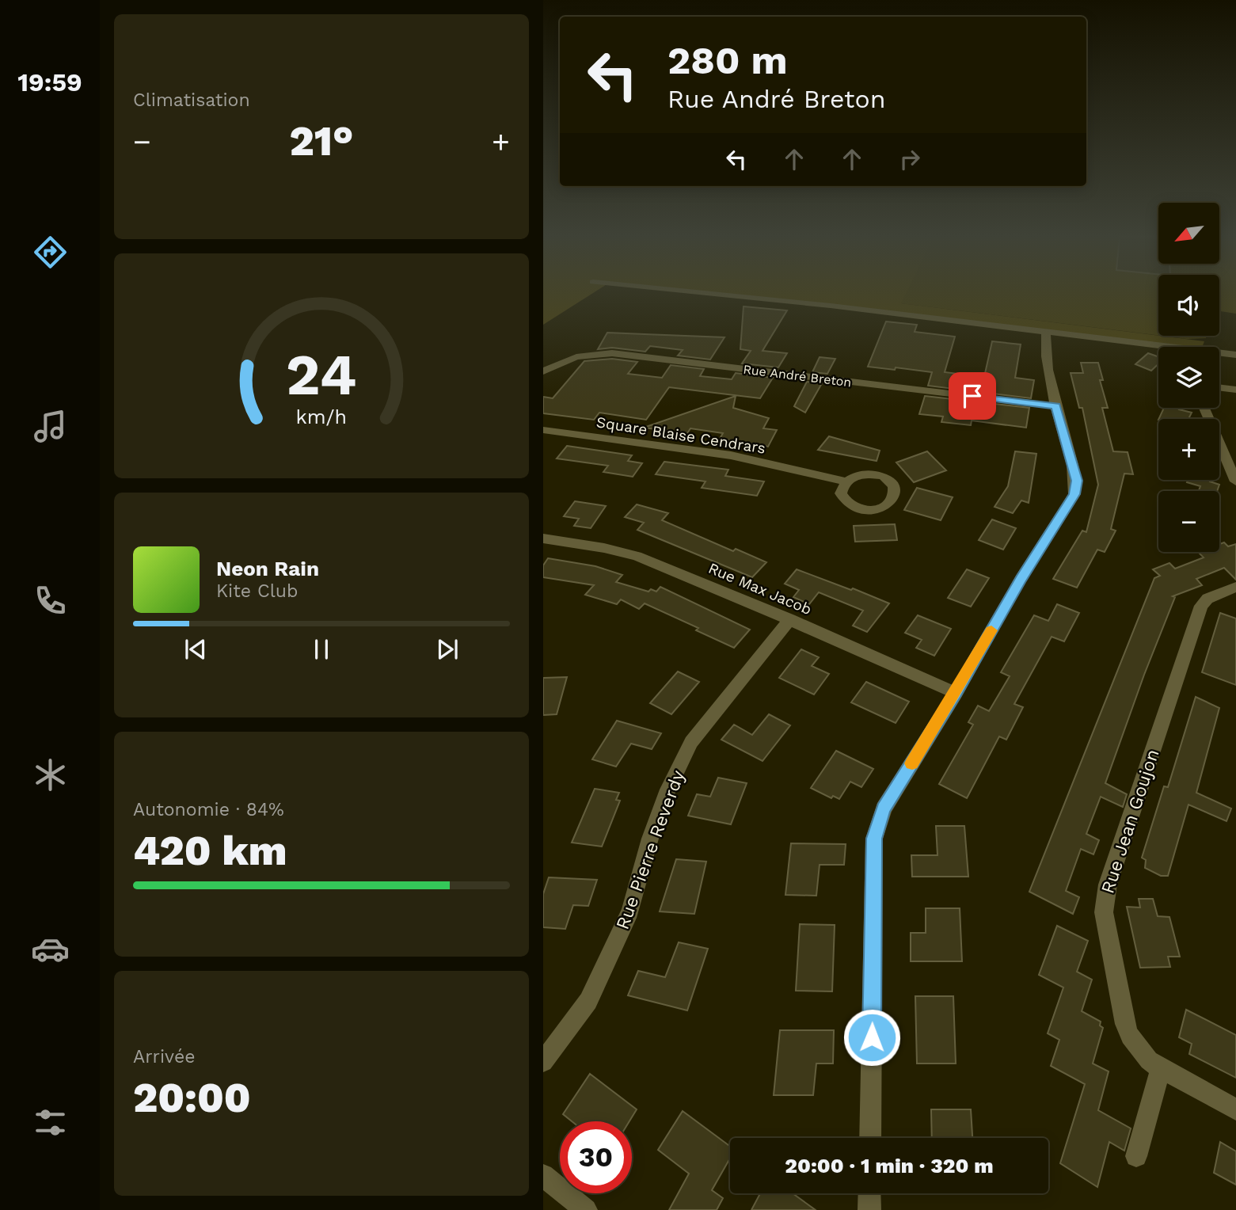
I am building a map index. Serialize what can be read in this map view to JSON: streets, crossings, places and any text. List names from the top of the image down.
{
  "streets": {
    "street": [
      "Rue André Breton",
      "Square Blaise Cendrars",
      "Rue Max Jacob",
      "Rue Jean Goujon",
      "Rue Pierre Reverdy"
    ]
  },
  "crossings": [
    ["Rue Max Jacob", "Rue Pierre Reverdy"]
  ],
  "north": "bottom left",
  "page": {
    "tabs": "19:59",
    "tile": [
      "Climatisation",
      ["Autonomie · 84%", "420 km"],
      ["Arrivée", "20:00"]
    ],
    "turn": ["280 m", "Rue André Breton"],
    "heat": ["−", "21°", "+"],
    "map_buttons": ["+", "−"],
    "song": ["Neon Rain", "Kite Club"],
    "limit": "30",
    "trip": "20:00 · 1 min · 320 m",
    "gauge": ["24", "km/h"]
  }
}
